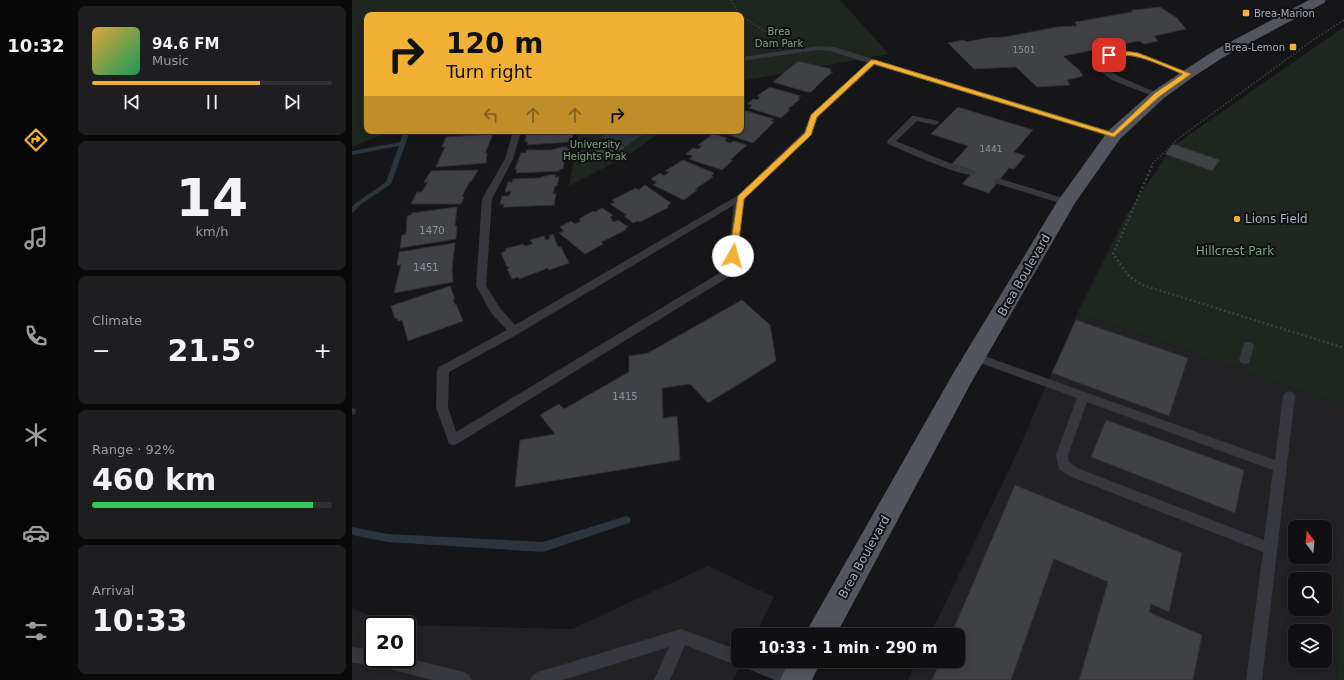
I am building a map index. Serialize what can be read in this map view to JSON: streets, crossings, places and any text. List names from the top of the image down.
{
  "streets": {
    "main road": ["Brea Boulevard"]
  },
  "parks": ["Brea Dam Park", "University Heights Prak", "Hillcrest Park"],
  "places": {
    "transit": ["Brea-Marion", "Brea-Lemon"],
    "other": ["Lions Field"]
  },
  "house_numbers": [
    "1501",
    "1441",
    "1470",
    "1451",
    "1415"
  ],
  "north": "top",
  "page": {
    "tabs": "10:32",
    "turn": ["120 m", "Turn right"],
    "song": ["94.6 FM", "Music"],
    "tile": [
      ["14", "km/h"],
      "Climate",
      ["Range · 92%", "460 km"],
      ["Arrival", "10:33"]
    ],
    "heat": ["−", "21.5°", "+"],
    "limit": "20",
    "trip": "10:33 · 1 min · 290 m"
  }
}
